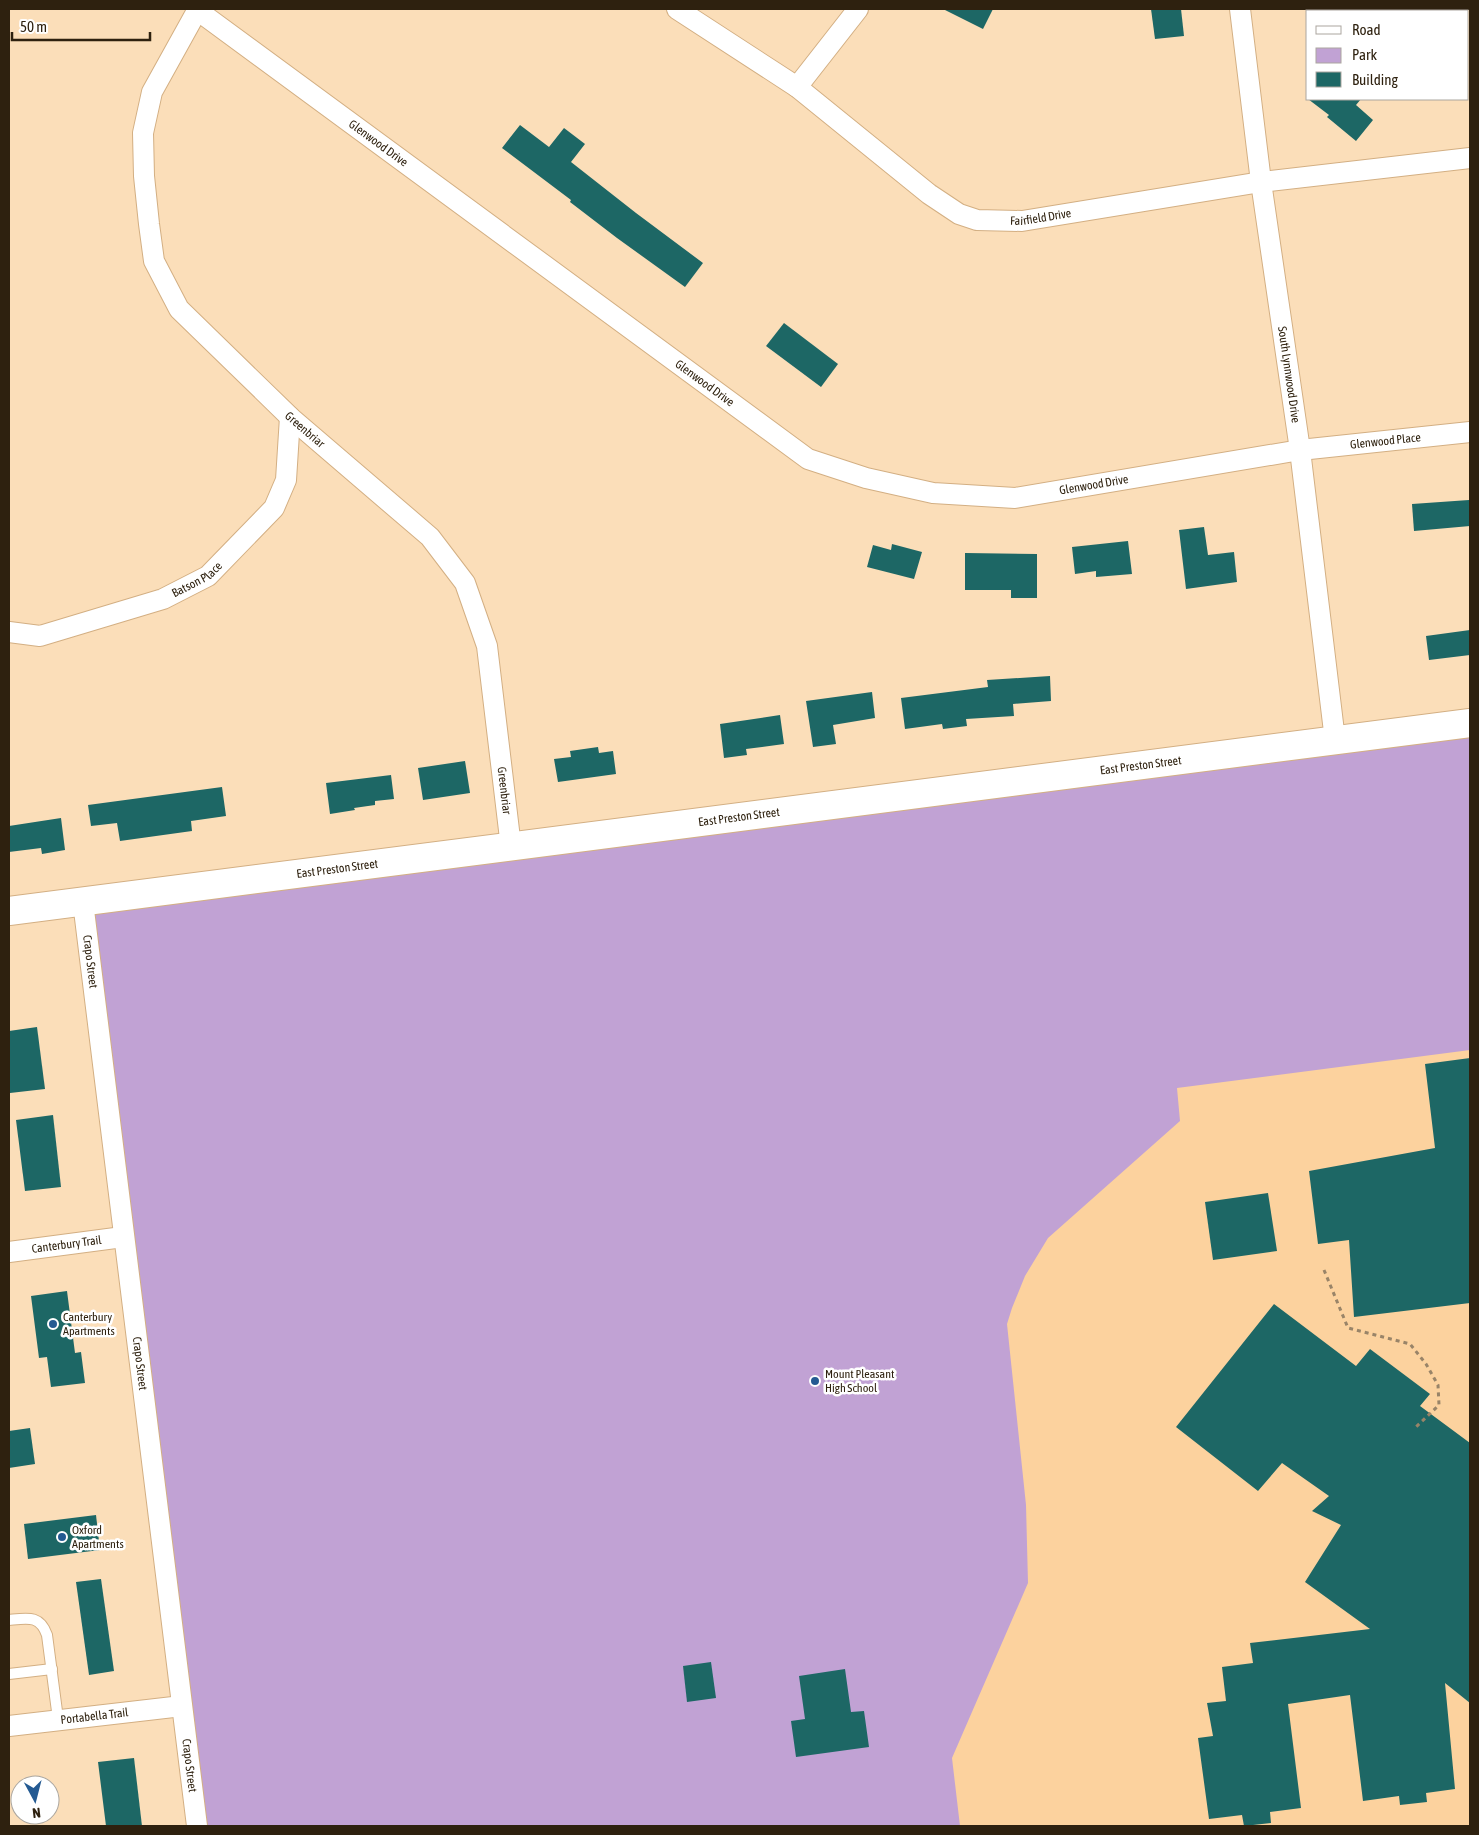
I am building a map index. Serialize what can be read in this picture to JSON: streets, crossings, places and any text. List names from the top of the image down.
{
  "streets": {
    "street": [
      "Glenwood Drive",
      "Fairfield Drive",
      "South Lynnwood Drive",
      "Greenbriar",
      "Glenwood Place",
      "Batson Place",
      "East Preston Street",
      "Crapo Street",
      "Canterbury Trail",
      "Portabella Trail"
    ]
  },
  "crossings": [
    ["Glenwood Drive", "South Lynnwood Drive"],
    ["Glenwood Drive", "Greenbriar"],
    ["Glenwood Drive", "Glenwood Place"],
    ["Fairfield Drive", "South Lynnwood Drive"],
    ["South Lynnwood Drive", "Glenwood Place"],
    ["South Lynnwood Drive", "East Preston Street"],
    ["Greenbriar", "Batson Place"],
    ["Greenbriar", "East Preston Street"],
    ["East Preston Street", "Crapo Street"],
    ["Crapo Street", "Canterbury Trail"],
    ["Crapo Street", "Portabella Trail"]
  ],
  "places": ["Canterbury Apartments", "Mount Pleasant High School", "Oxford Apartments"],
  "legend": ["Road", "Park", "Building"],
  "scale_bar": "50 m",
  "north": "bottom"
}
